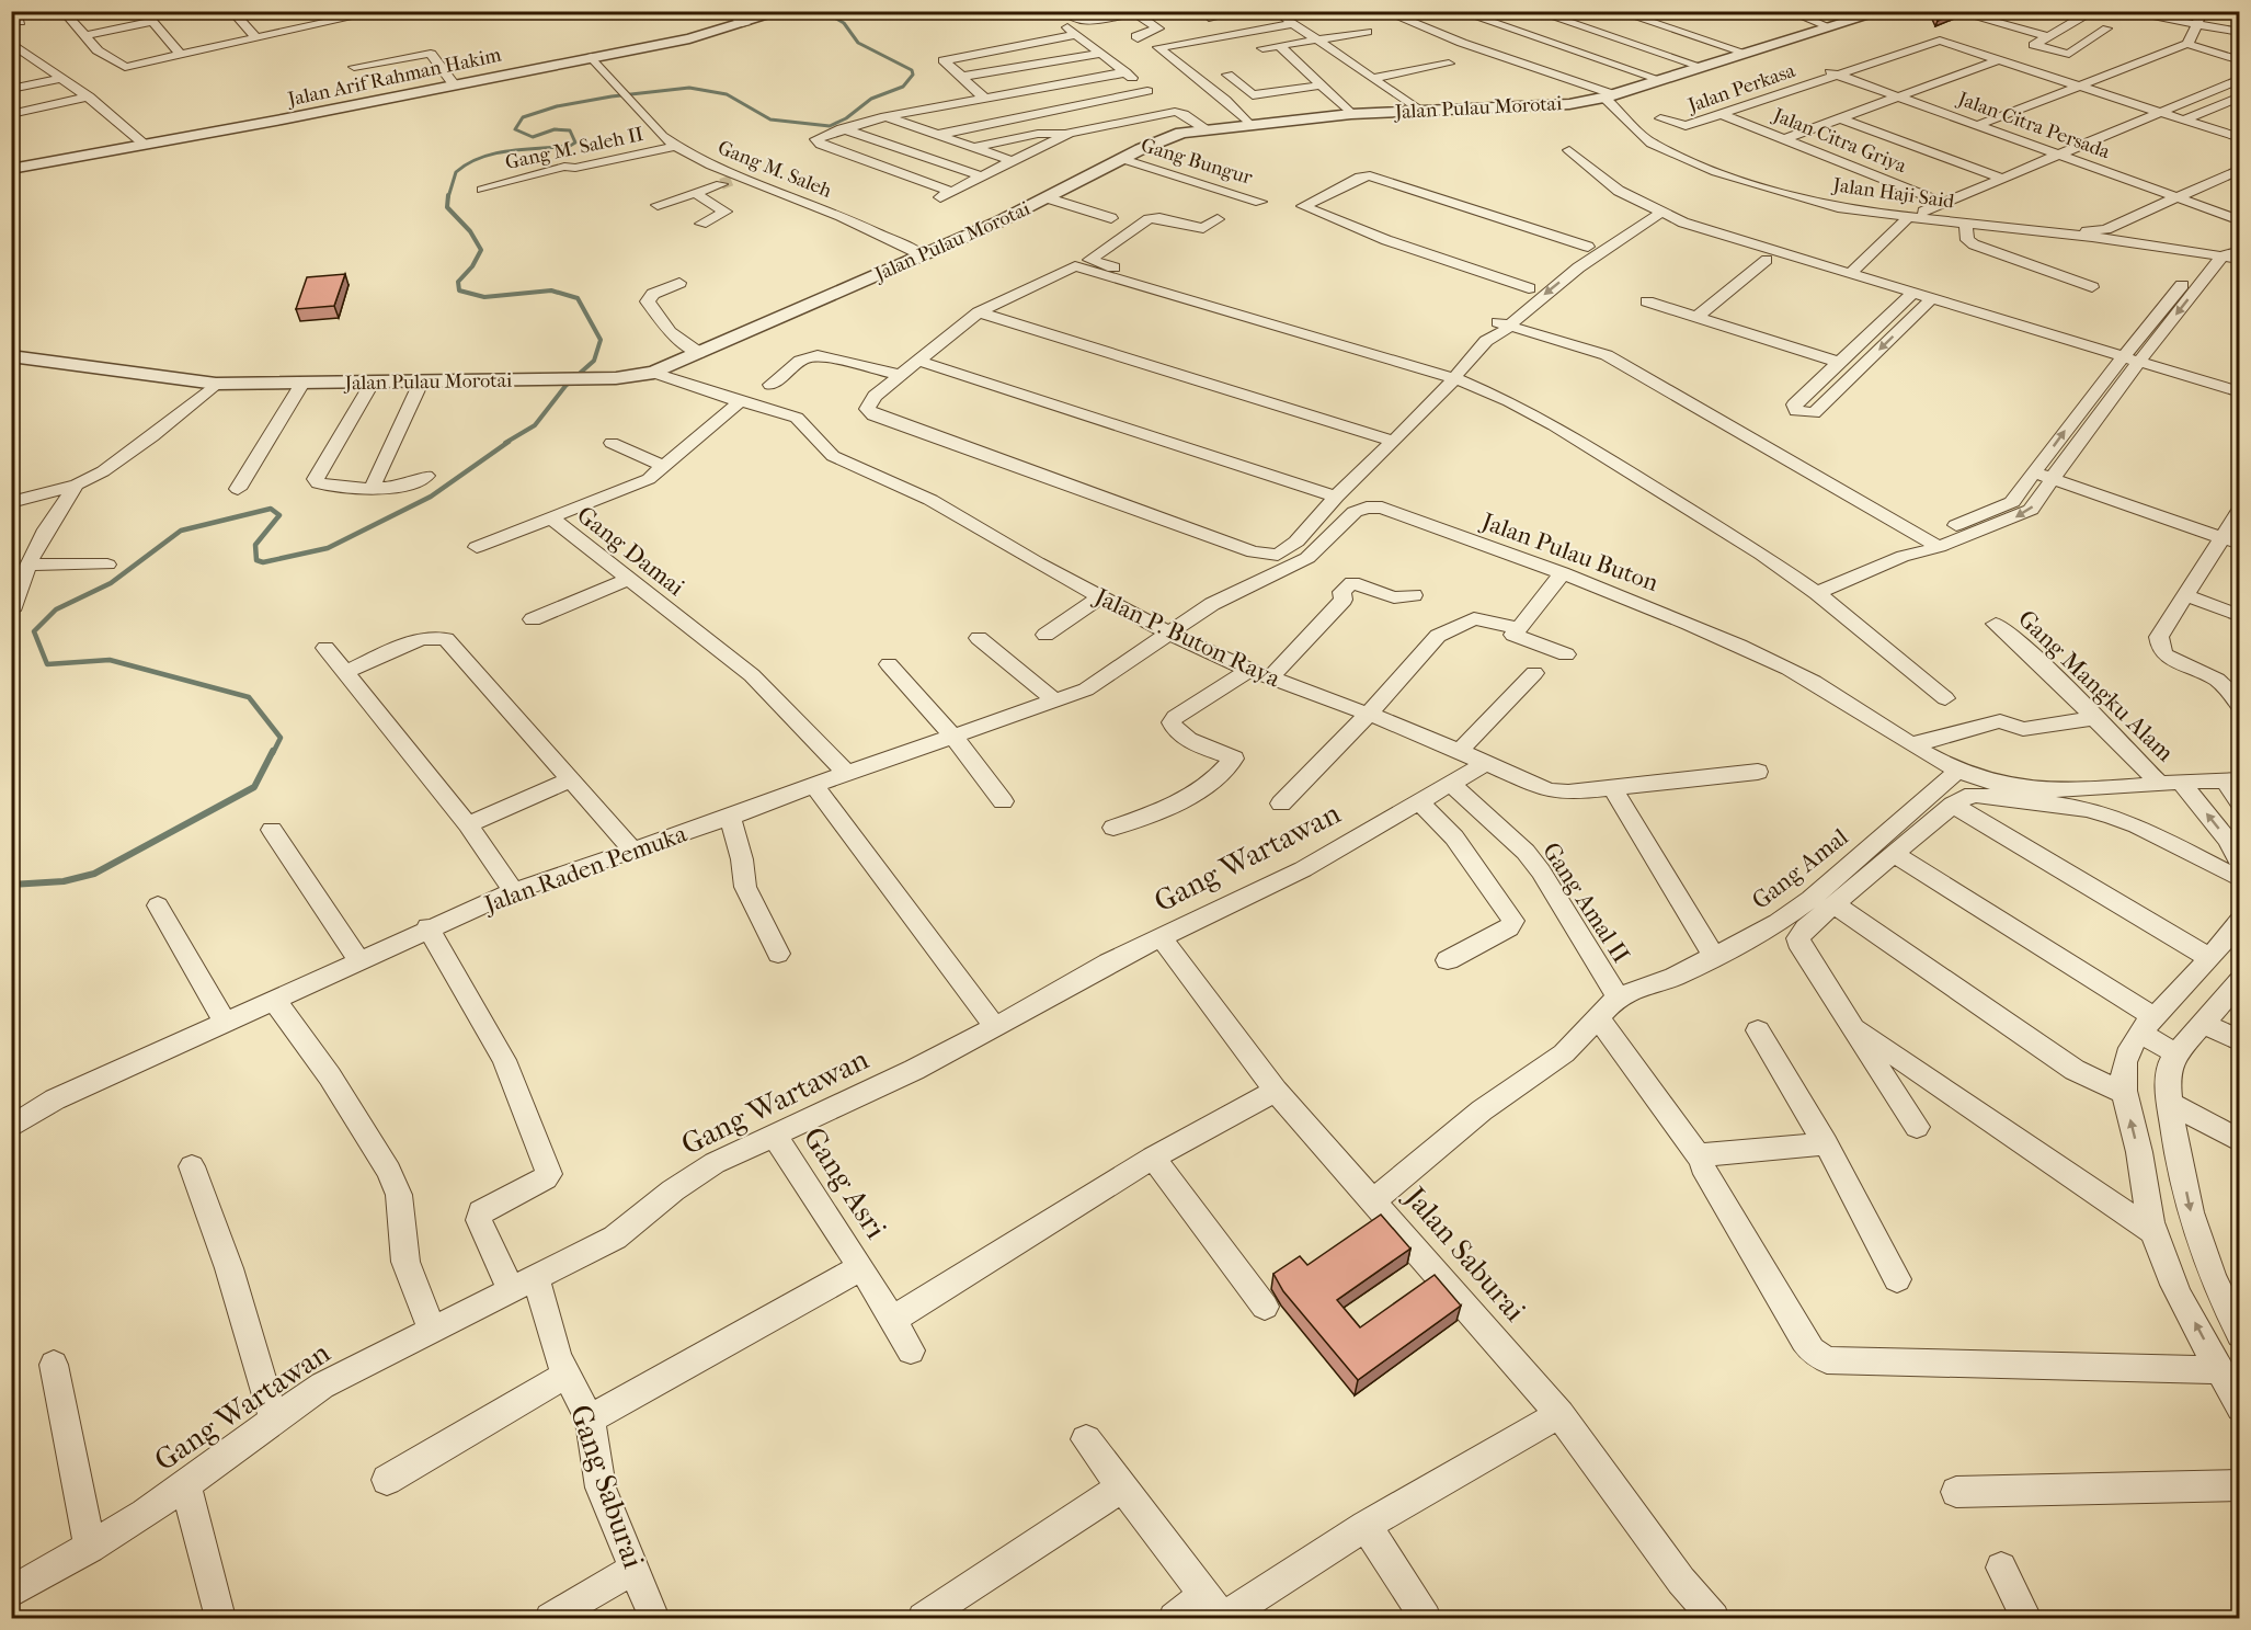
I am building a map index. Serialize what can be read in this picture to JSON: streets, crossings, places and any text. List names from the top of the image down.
{
  "streets": {
    "street": [
      "Jalan Arif Rahman Hakim",
      "Jalan Perkasa",
      "Jalan Pulau Morotai",
      "Jalan Citra Persada",
      "Jalan Citra Griya",
      "Gang M. Saleh II",
      "Gang Bungur",
      "Gang M. Saleh",
      "Jalan Haji Said",
      "Gang Damai",
      "Jalan Pulau Buton",
      "Jalan P. Buton Raya",
      "Gang Mangku Alam",
      "Gang Wartawan",
      "Jalan Raden Pemuka",
      "Gang Amal",
      "Gang Amal II",
      "Gang Asri",
      "Jalan Saburai",
      "Gang Saburai"
    ]
  },
  "crossings": [
    ["Jalan Arif Rahman Hakim", "Gang M. Saleh"],
    ["Jalan Perkasa", "Jalan Citra Persada"],
    ["Jalan Perkasa", "Jalan Citra Griya"],
    ["Jalan Pulau Morotai", "Gang Bungur"],
    ["Jalan Pulau Morotai", "Gang M. Saleh"],
    ["Jalan Pulau Morotai", "Jalan Haji Said"],
    ["Jalan Pulau Morotai", "Jalan P. Buton Raya"],
    ["Gang M. Saleh II", "Gang M. Saleh"],
    ["Gang Damai", "Jalan P. Buton Raya"],
    ["Gang Damai", "Jalan Raden Pemuka"],
    ["Jalan Pulau Buton", "Jalan P. Buton Raya"],
    ["Jalan Pulau Buton", "Gang Mangku Alam"],
    ["Jalan Pulau Buton", "Jalan Raden Pemuka"],
    ["Jalan Pulau Buton", "Gang Amal"],
    ["Jalan P. Buton Raya", "Gang Wartawan"],
    ["Jalan P. Buton Raya", "Jalan Raden Pemuka"],
    ["Gang Wartawan", "Gang Amal II"],
    ["Gang Wartawan", "Gang Asri"],
    ["Gang Wartawan", "Jalan Saburai"],
    ["Gang Wartawan", "Gang Saburai"],
    ["Jalan Raden Pemuka", "Gang Saburai"],
    ["Gang Amal", "Gang Amal II"]
  ]
}
